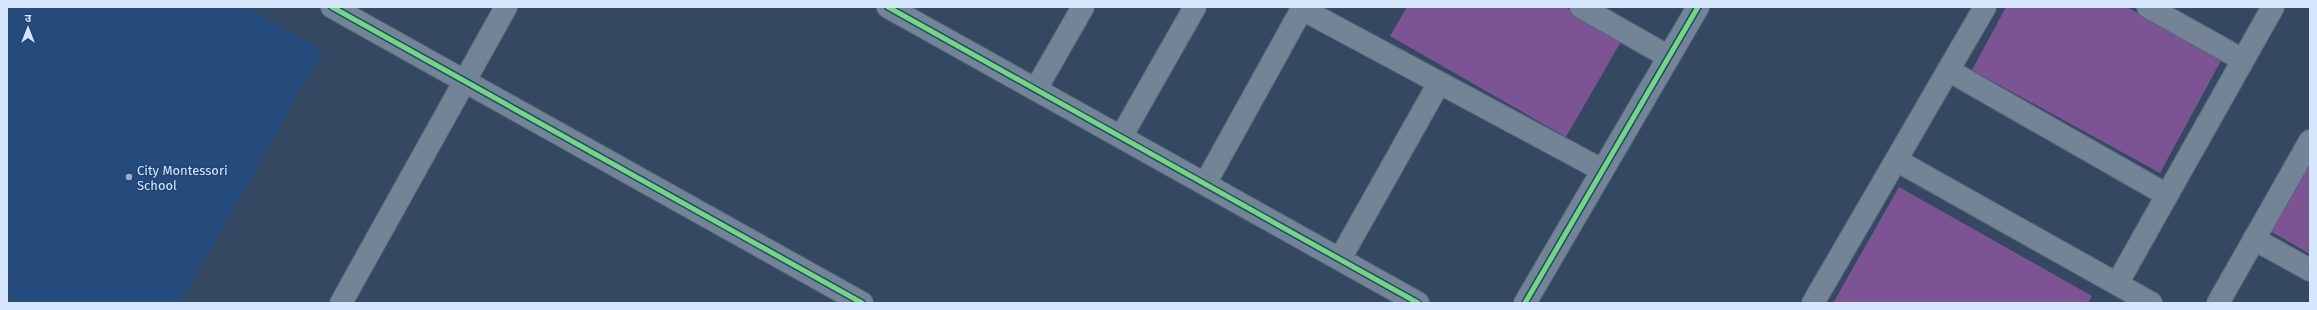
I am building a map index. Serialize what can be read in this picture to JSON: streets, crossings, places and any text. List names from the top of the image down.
{
  "places": ["City Montessori School"],
  "north": "top"
}
